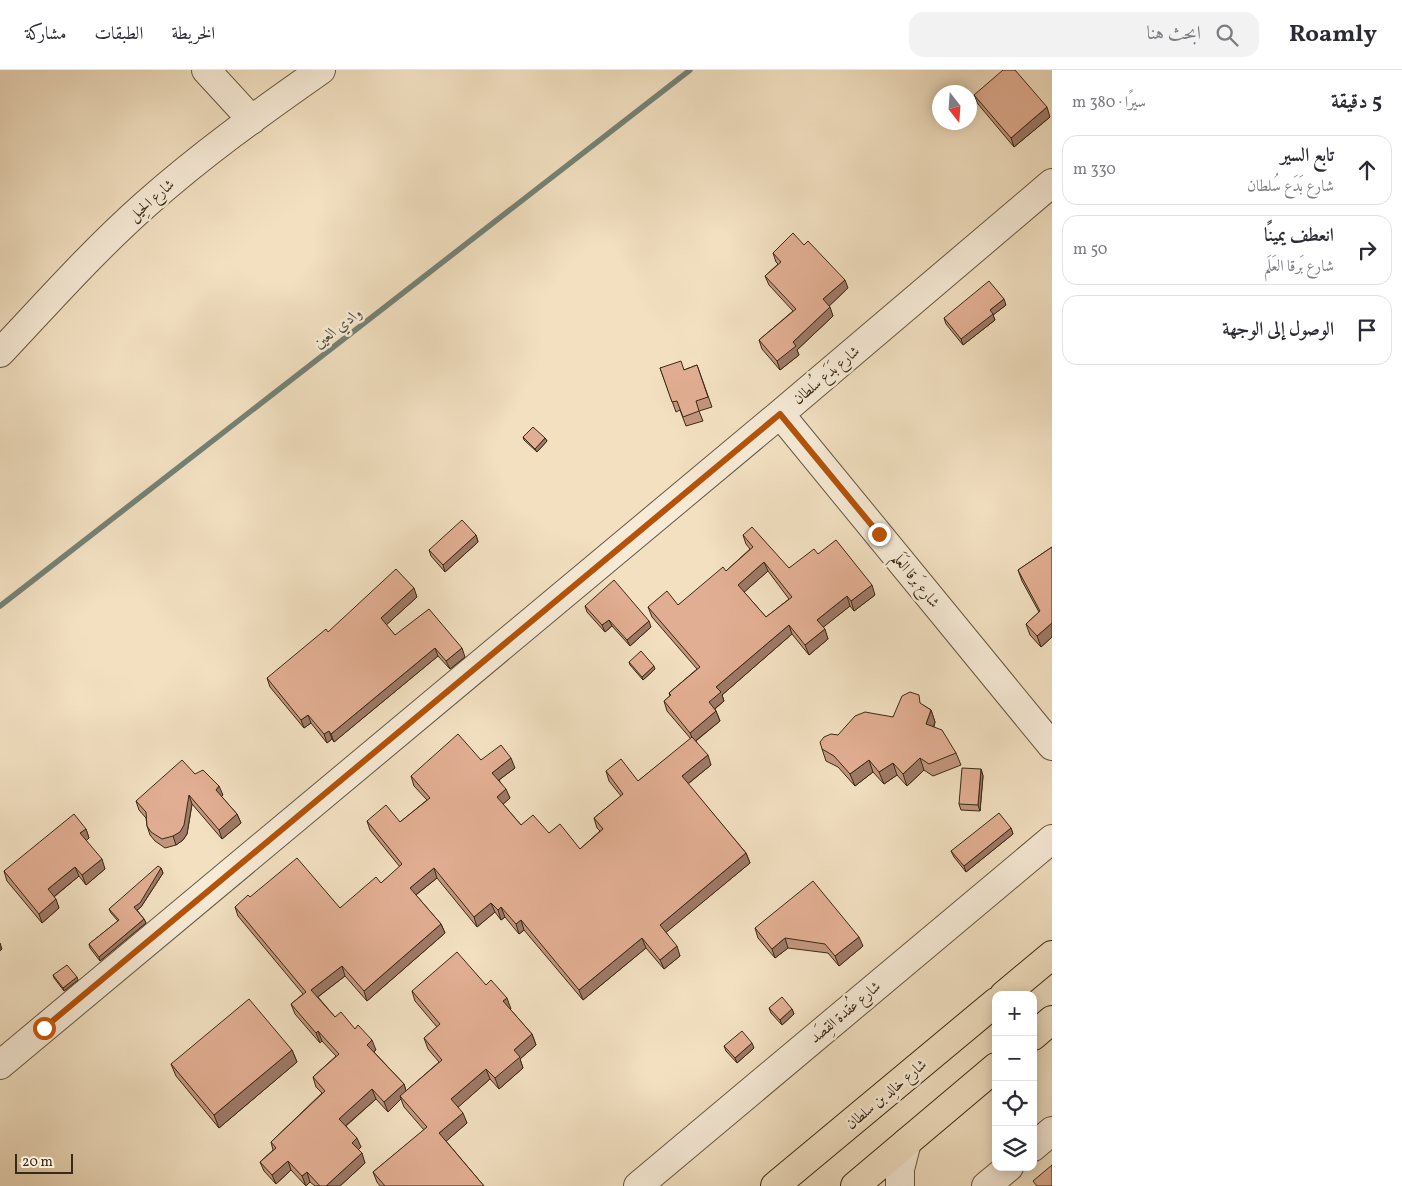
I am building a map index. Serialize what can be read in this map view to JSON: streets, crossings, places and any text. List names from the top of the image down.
{
  "streets": {
    "main road": ["شارع خالِد بن سلطان"],
    "street": [
      "شارع الحِيل",
      "شارع بَدَع سُلطان",
      "شارع بَرقا العَلَم",
      "شارع عُقدة القِصَد"
    ]
  },
  "crossings": [
    ["شارع بَدَع سُلطان", "شارع بَرقا العَلَم"]
  ],
  "water": ["وادي العين"],
  "scale_bar": "20 m",
  "north": "bottom",
  "page": {
    "header": "Roamly",
    "search": "ابحث هنا",
    "nav": ["الخريطة", "الطبقات", "مشاركة"],
    "heading": ["5 دقيقة", "سيرًا · 380 m"],
    "list": [
      ["تابع السير", "شارع بَدَع سُلطان", "330 m"],
      ["انعطف يمينًا", "شارع بَرقا العَلَم", "50 m"],
      "الوصول إلى الوجهة"
    ],
    "map_buttons": ["+", "−"],
    "scale": "20 m"
  }
}
